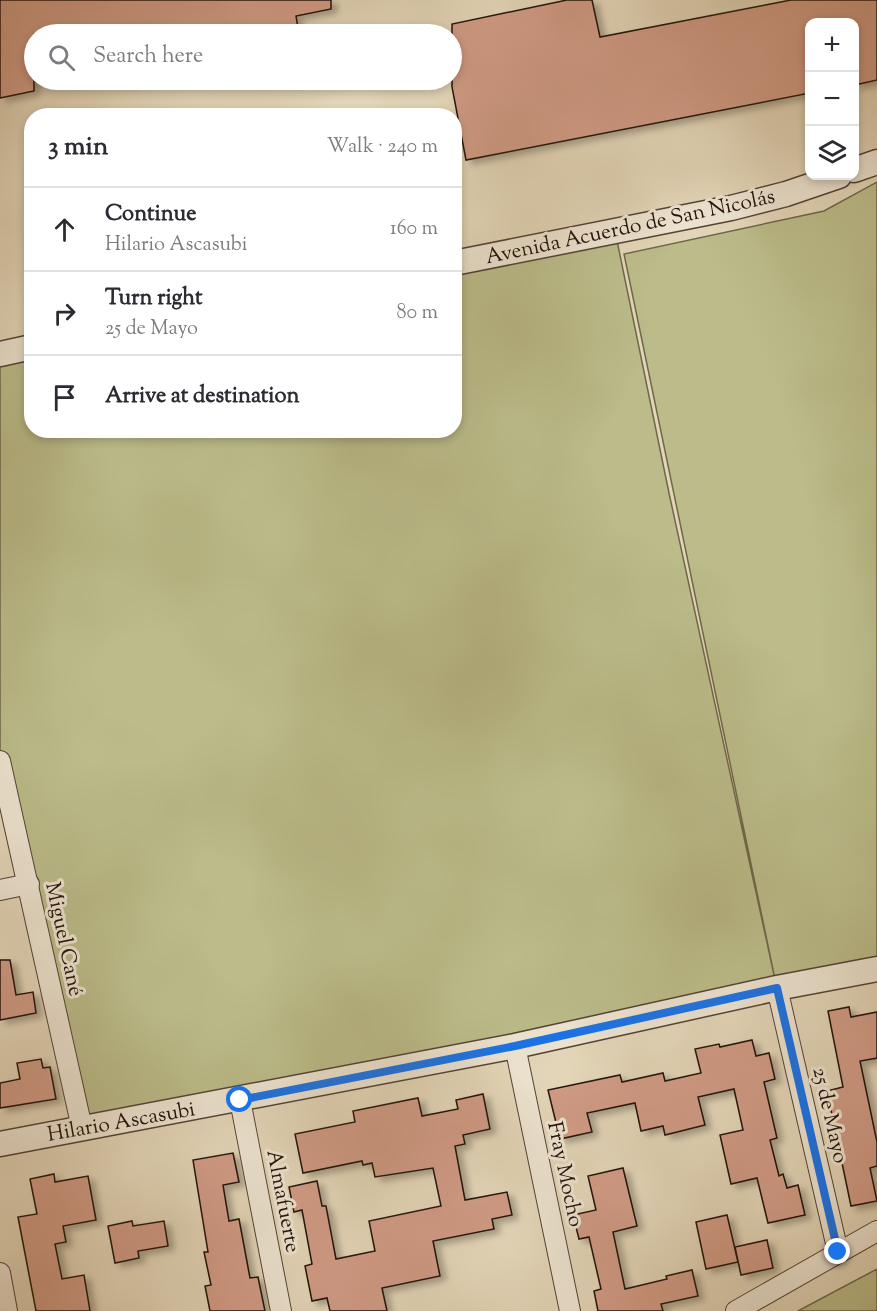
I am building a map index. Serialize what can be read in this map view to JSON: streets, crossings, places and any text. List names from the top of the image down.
{
  "streets": {
    "street": [
      "Avenida Acuerdo de San Nicolás",
      "Miguel Cané",
      "25 de Mayo",
      "Hilario Ascasubi",
      "Fray Mocho",
      "Almafuerte"
    ]
  },
  "crossings": [
    ["Miguel Cané", "Hilario Ascasubi"],
    ["25 de Mayo", "Hilario Ascasubi"],
    ["Hilario Ascasubi", "Fray Mocho"],
    ["Hilario Ascasubi", "Almafuerte"]
  ],
  "page": {
    "map_buttons": ["+", "−"],
    "search": "Search here",
    "heading": ["3 min", "Walk · 240 m"],
    "list": [
      ["Continue", "Hilario Ascasubi", "160 m"],
      ["Turn right", "25 de Mayo", "80 m"],
      "Arrive at destination"
    ]
  }
}
